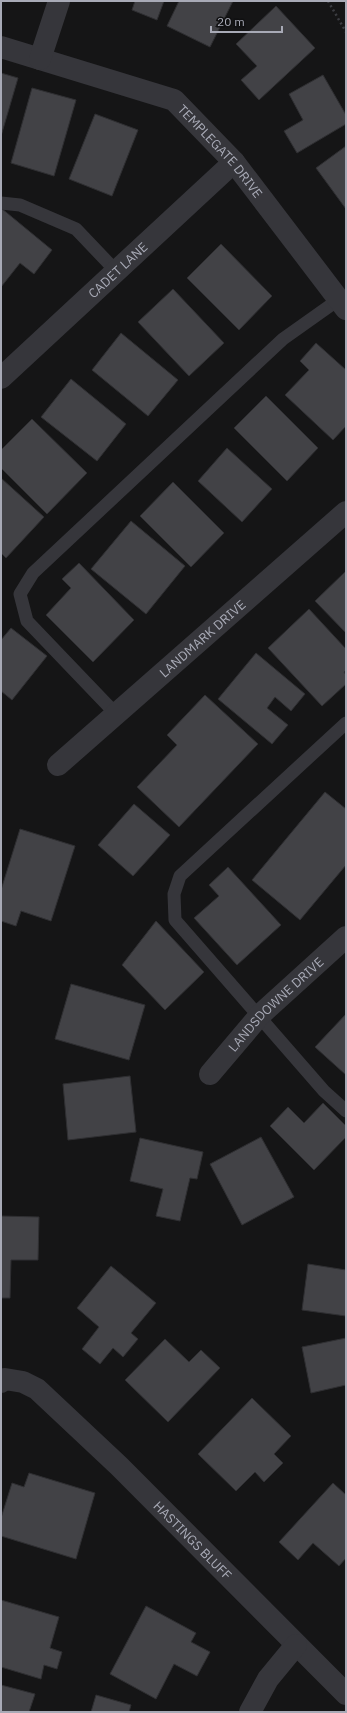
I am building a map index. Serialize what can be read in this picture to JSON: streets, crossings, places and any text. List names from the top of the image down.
{
  "streets": {
    "street": [
      "TEMPLEGATE DRIVE",
      "CADET LANE",
      "LANDMARK DRIVE",
      "LANDSDOWNE DRIVE",
      "HASTINGS BLUFF"
    ]
  },
  "crossings": [
    ["TEMPLEGATE DRIVE", "CADET LANE"]
  ],
  "scale_bar": "20 m"
}
